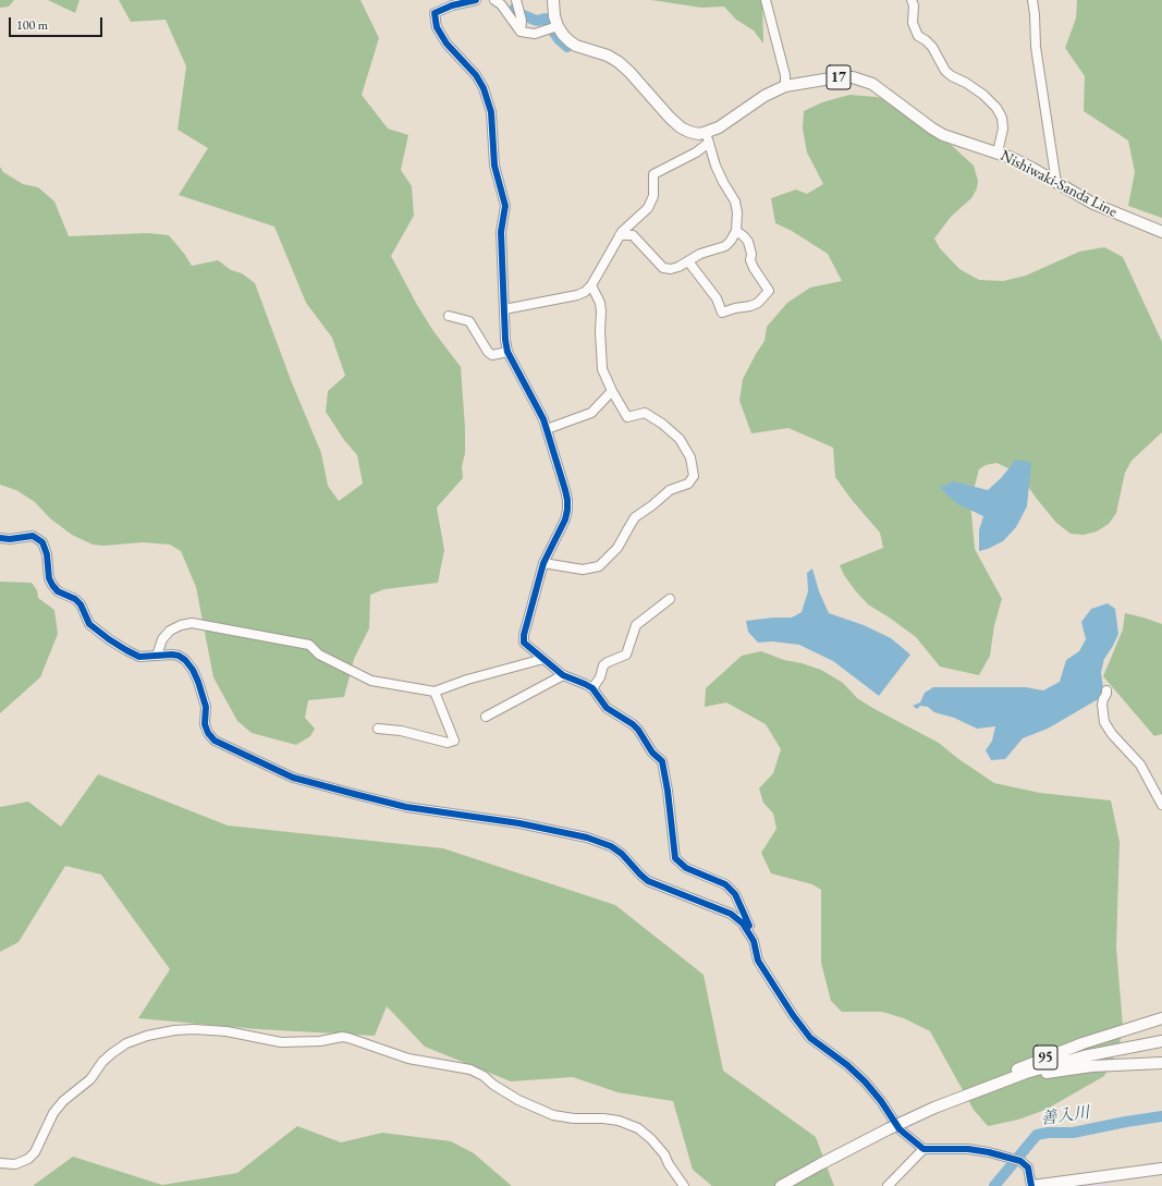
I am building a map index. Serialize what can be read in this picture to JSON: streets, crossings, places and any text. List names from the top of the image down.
{
  "streets": {
    "main road": ["17", "Nishiwaki-Sanda Line", "95"]
  },
  "water": ["善入川"],
  "scale_bar": "100 m"
}
